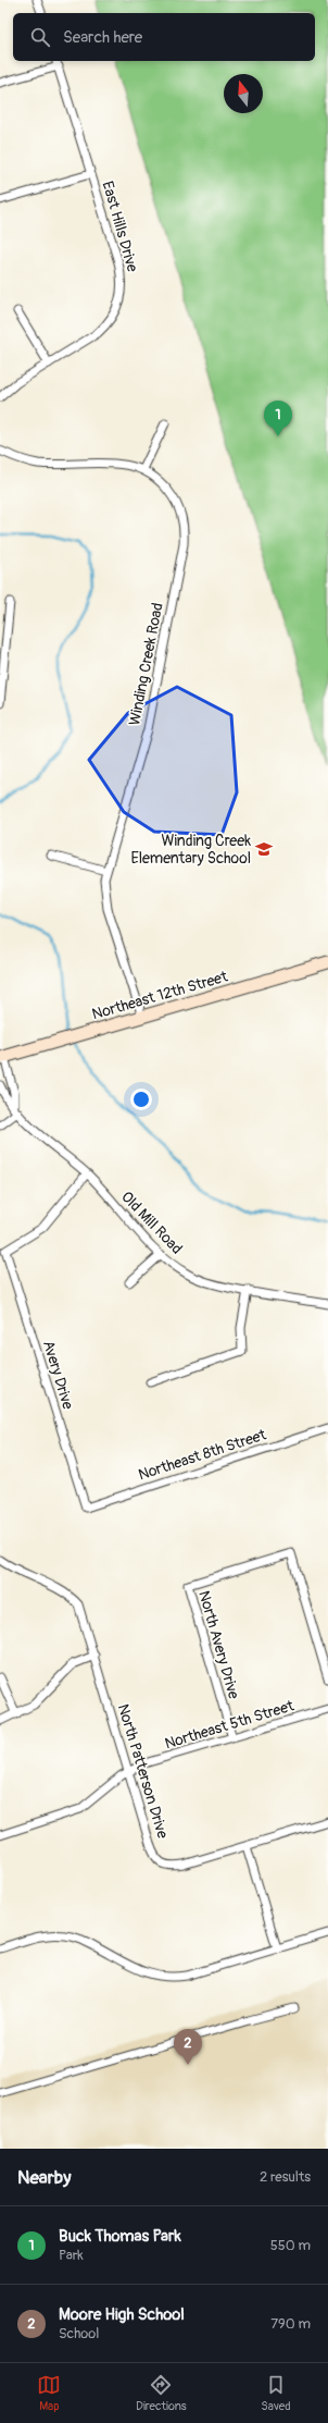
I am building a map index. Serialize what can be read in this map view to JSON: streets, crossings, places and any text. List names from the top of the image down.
{
  "streets": {
    "street": [
      "East Hills Drive",
      "Winding Creek Road",
      "Northeast 12th Street",
      "Old Mill Road",
      "Avery Drive",
      "Northeast 8th Street",
      "North Avery Drive",
      "Northeast 5th Street",
      "North Patterson Drive"
    ]
  },
  "crossings": [
    ["Winding Creek Road", "Northeast 12th Street"],
    ["Old Mill Road", "Avery Drive"],
    ["Avery Drive", "Northeast 8th Street"],
    ["North Avery Drive", "Northeast 5th Street"],
    ["Northeast 5th Street", "North Patterson Drive"]
  ],
  "places": {
    "school or university": ["Winding Creek Elementary School"]
  },
  "north": "top",
  "page": {
    "search": "Search here",
    "pins": ["1", "2"],
    "heading": ["Nearby", "2 results"],
    "list": [
      {
        "mark": "1",
        "name": "Buck Thomas Park",
        "note": "Park",
        "value": "550 m"
      },
      {
        "mark": "2",
        "name": "Moore High School",
        "note": "School",
        "value": "790 m"
      }
    ],
    "nav": ["Map", "Directions", "Saved"]
  }
}
